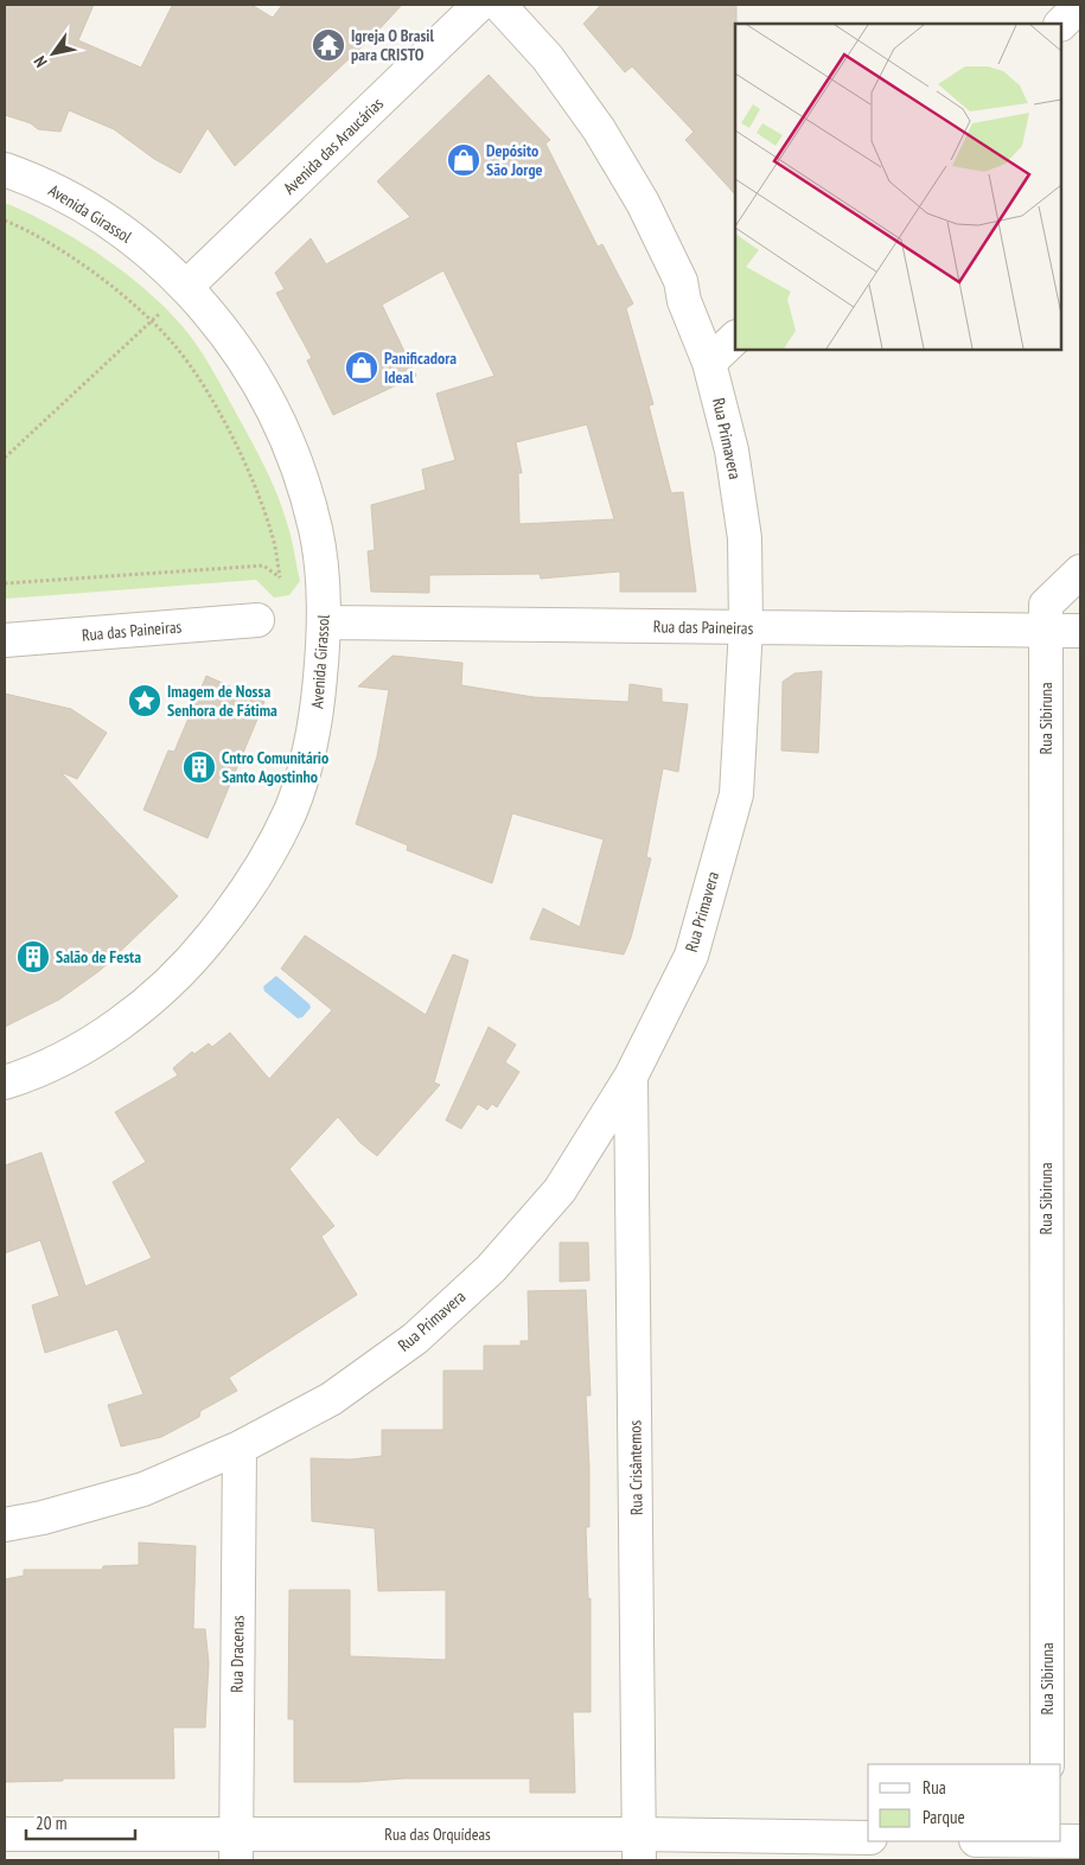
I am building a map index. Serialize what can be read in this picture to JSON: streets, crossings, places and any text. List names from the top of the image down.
{
  "streets": {
    "street": [
      "Avenida das Araucárias",
      "Avenida Girassol",
      "Rua Primavera",
      "Rua das Paineiras",
      "Rua Sibiruna",
      "Rua Crisântemos",
      "Rua Dracenas",
      "Rua das Orquídeas"
    ]
  },
  "crossings": [
    ["Avenida das Araucárias", "Avenida Girassol"],
    ["Avenida Girassol", "Rua das Paineiras"],
    ["Rua Primavera", "Rua das Paineiras"],
    ["Rua Primavera", "Rua Crisântemos"],
    ["Rua Primavera", "Rua Dracenas"],
    ["Rua das Paineiras", "Rua Sibiruna"],
    ["Rua Crisântemos", "Rua das Orquídeas"],
    ["Rua Dracenas", "Rua das Orquídeas"]
  ],
  "places": {
    "temple": ["Igreja O Brasil para CRISTO"],
    "shop": ["Depósito São Jorge", "Panificadora Ideal"],
    "place": ["Imagem de Nossa Senhora de Fátima"],
    "building": ["Cntro Comunitário Santo Agostinho", "Salão de Festa"]
  },
  "legend": ["Rua", "Parque"],
  "scale_bar": "20 m",
  "north": "bottom left"
}
